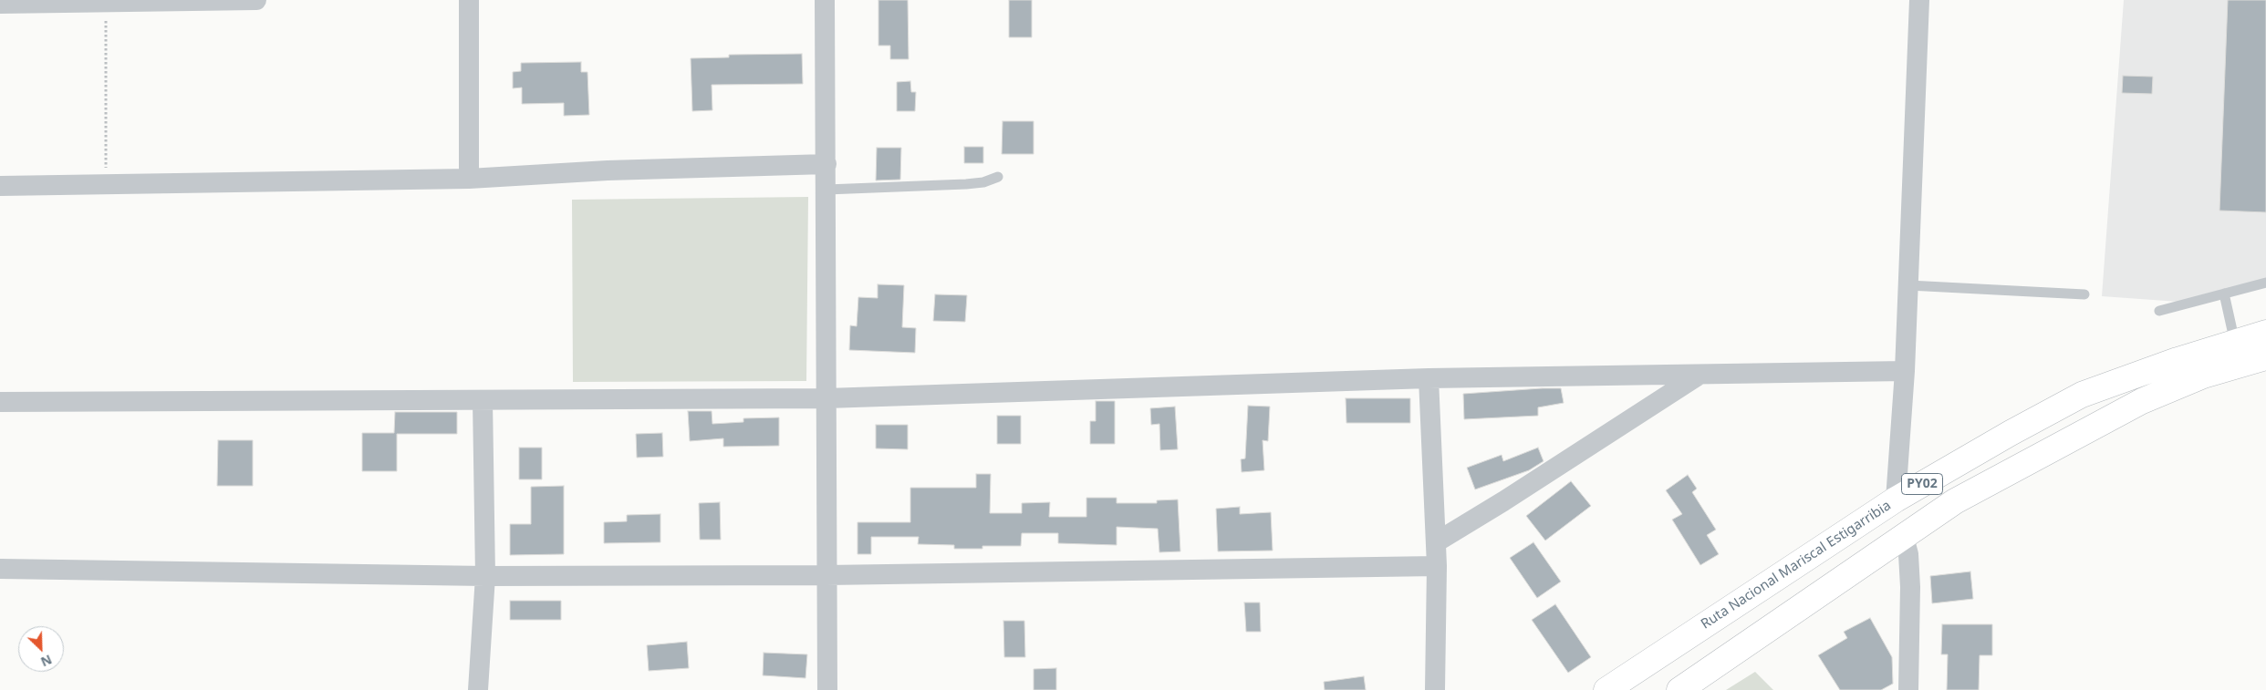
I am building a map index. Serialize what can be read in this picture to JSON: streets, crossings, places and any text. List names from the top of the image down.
{
  "streets": {
    "highway": ["PY02", "Ruta Nacional Mariscal Estigarribia"]
  },
  "north": "bottom right"
}
